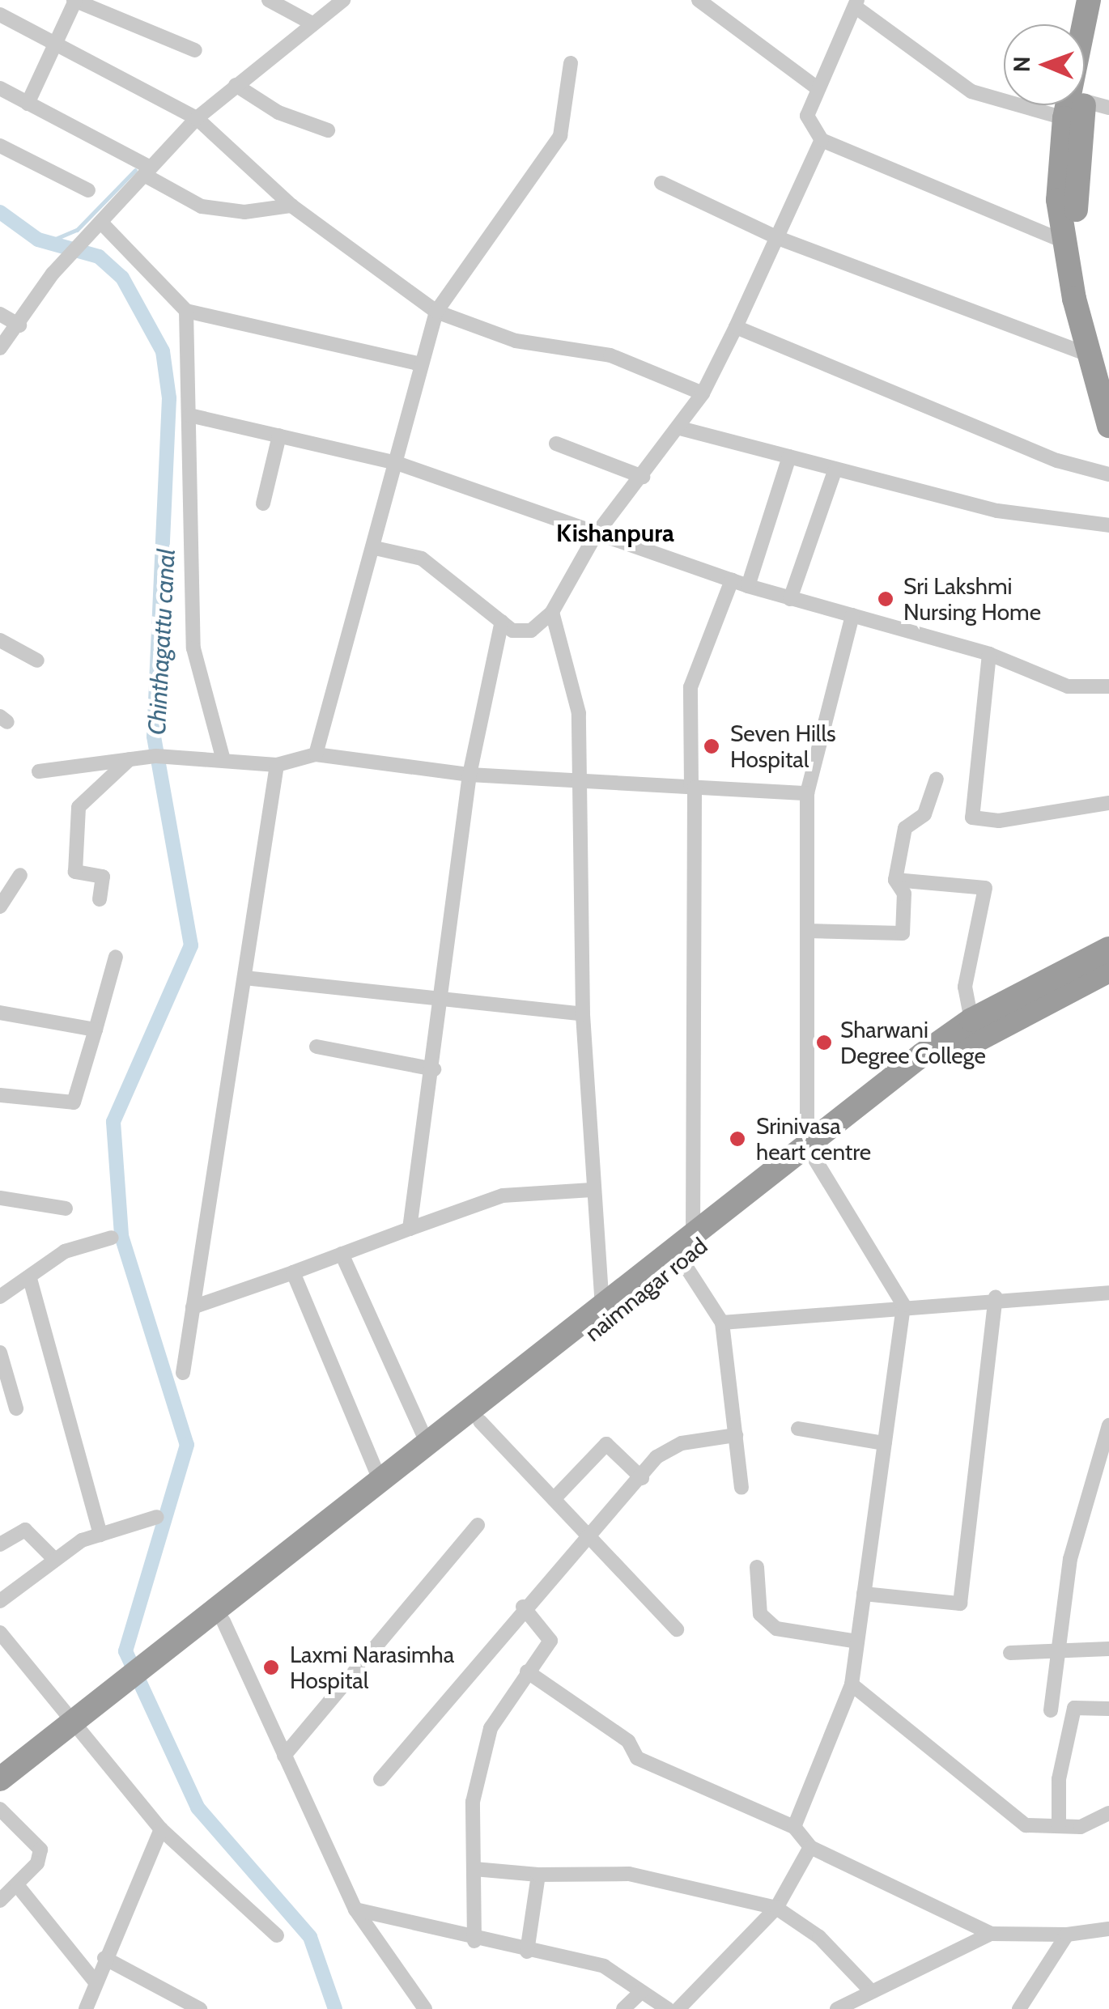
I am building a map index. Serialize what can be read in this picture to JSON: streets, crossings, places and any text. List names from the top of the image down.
{
  "streets": {
    "highway": ["naimnagar road"]
  },
  "districts": ["Kishanpura"],
  "water": ["Chinthagattu canal"],
  "places": [
    "Sri Lakshmi Nursing Home",
    "Seven Hills Hospital",
    "Sharwani Degree College",
    "Srinivasa heart centre",
    "Laxmi Narasimha Hospital"
  ],
  "north": "left"
}
